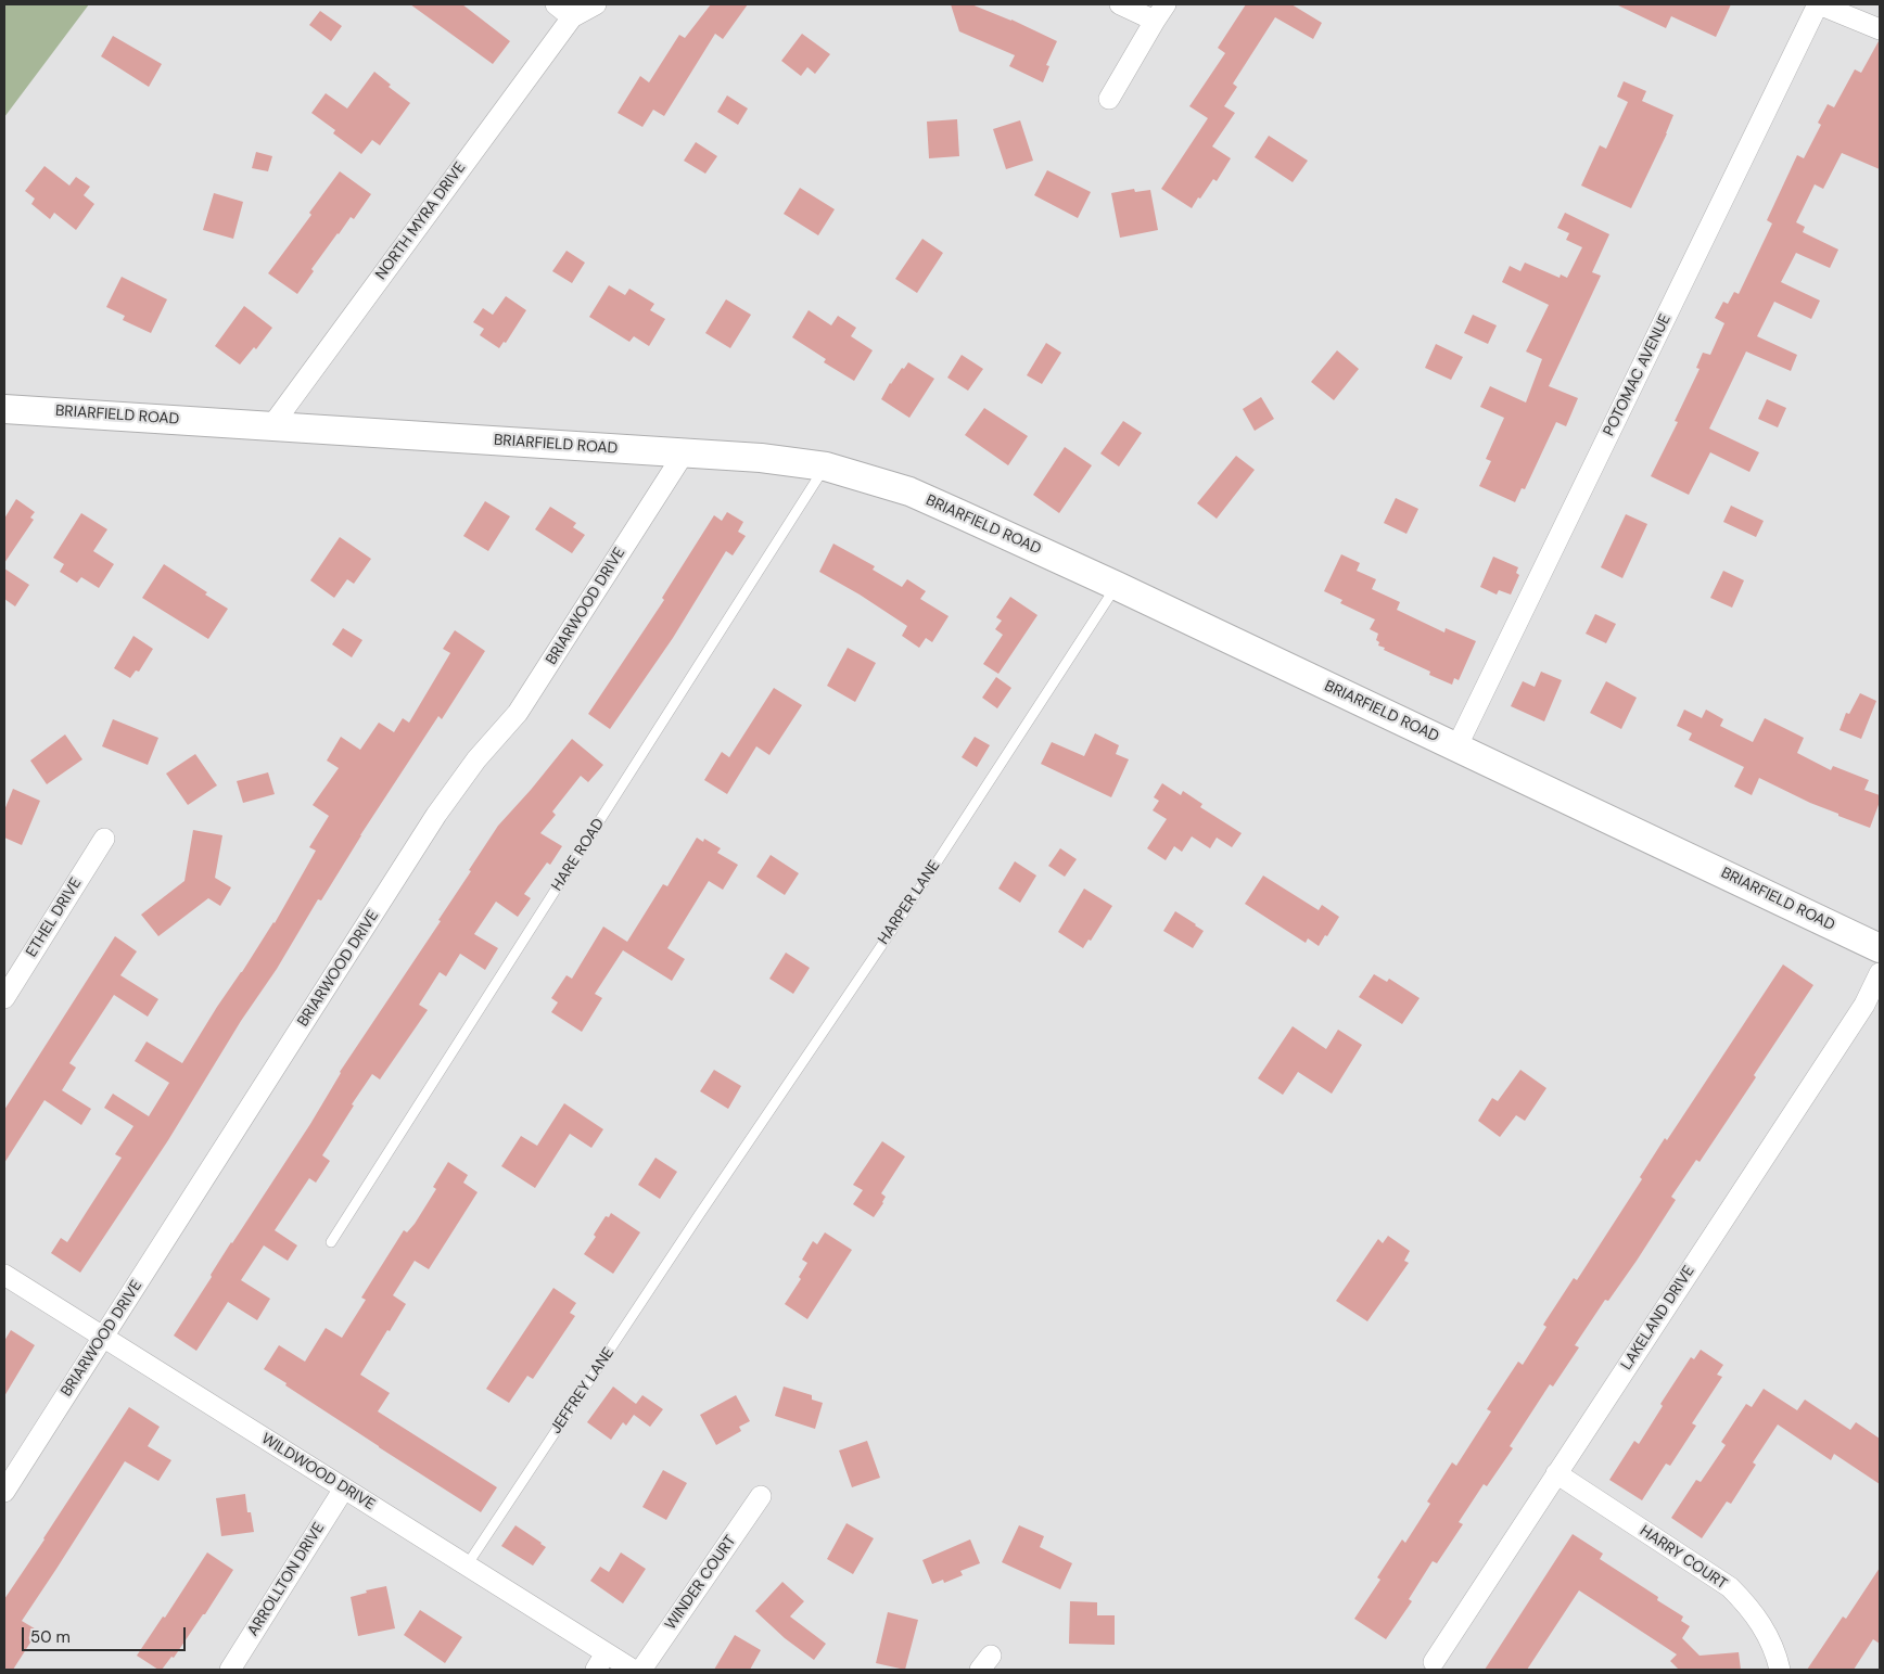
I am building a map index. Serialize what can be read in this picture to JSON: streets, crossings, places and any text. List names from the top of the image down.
{
  "streets": {
    "main road": ["BRIARFIELD ROAD"],
    "street": [
      "NORTH MYRA DRIVE",
      "POTOMAC AVENUE",
      "BRIARWOOD DRIVE",
      "ETHEL DRIVE",
      "LAKELAND DRIVE",
      "WILDWOOD DRIVE",
      "HARRY COURT",
      "ARROLLTON DRIVE",
      "WINDER COURT"
    ],
    "lane": ["HARE ROAD", "HARPER LANE", "JEFFREY LANE"]
  },
  "crossings": [
    ["NORTH MYRA DRIVE", "BRIARFIELD ROAD"],
    ["POTOMAC AVENUE", "BRIARFIELD ROAD"],
    ["BRIARFIELD ROAD", "BRIARWOOD DRIVE"],
    ["BRIARFIELD ROAD", "HARE ROAD"],
    ["BRIARFIELD ROAD", "HARPER LANE"],
    ["BRIARWOOD DRIVE", "WILDWOOD DRIVE"],
    ["HARPER LANE", "JEFFREY LANE"],
    ["LAKELAND DRIVE", "HARRY COURT"],
    ["JEFFREY LANE", "WILDWOOD DRIVE"],
    ["WILDWOOD DRIVE", "ARROLLTON DRIVE"]
  ],
  "scale_bar": "50 m"
}
